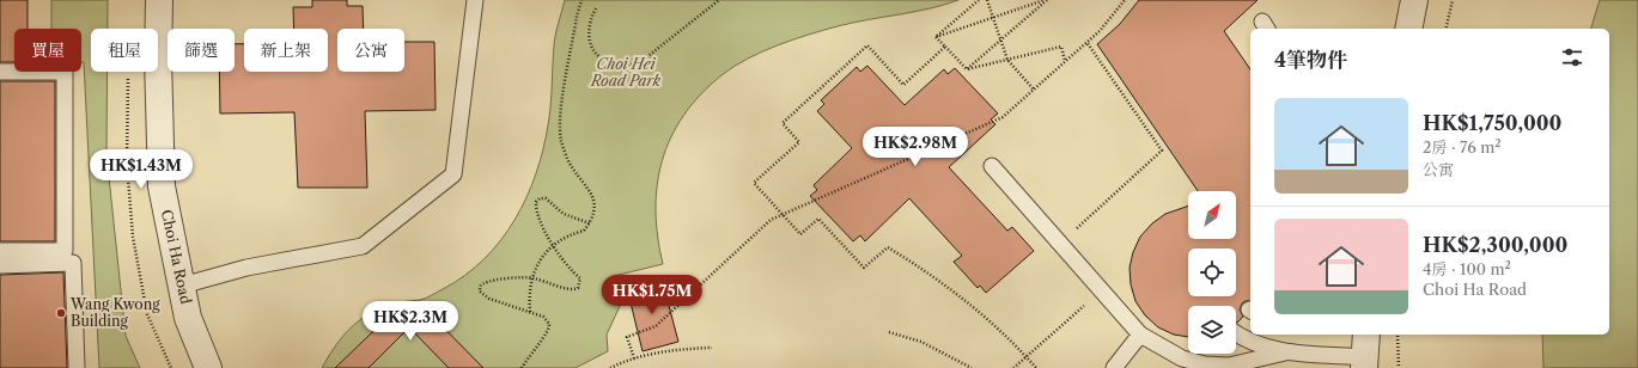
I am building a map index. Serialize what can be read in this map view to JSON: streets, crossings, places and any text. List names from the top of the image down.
{
  "streets": {
    "street": ["Choi Ha Road"]
  },
  "parks": ["Choi Hei Road Park"],
  "places": ["Wang Kwong Building"],
  "north": "top right",
  "page": {
    "chip": [
      "買屋",
      "租屋",
      "篩選",
      "新上架",
      "公寓"
    ],
    "heading": "4筆物件",
    "list": [
      {
        "name": "HK$1,750,000",
        "note": "2房 · 76 m² · 公寓"
      },
      {
        "name": "HK$2,300,000",
        "note": "4房 · 100 m² · Choi Ha Road"
      }
    ],
    "price": [
      "HK$2.98M",
      "HK$1.43M",
      "HK$1.75M",
      "HK$2.3M"
    ]
  }
}
